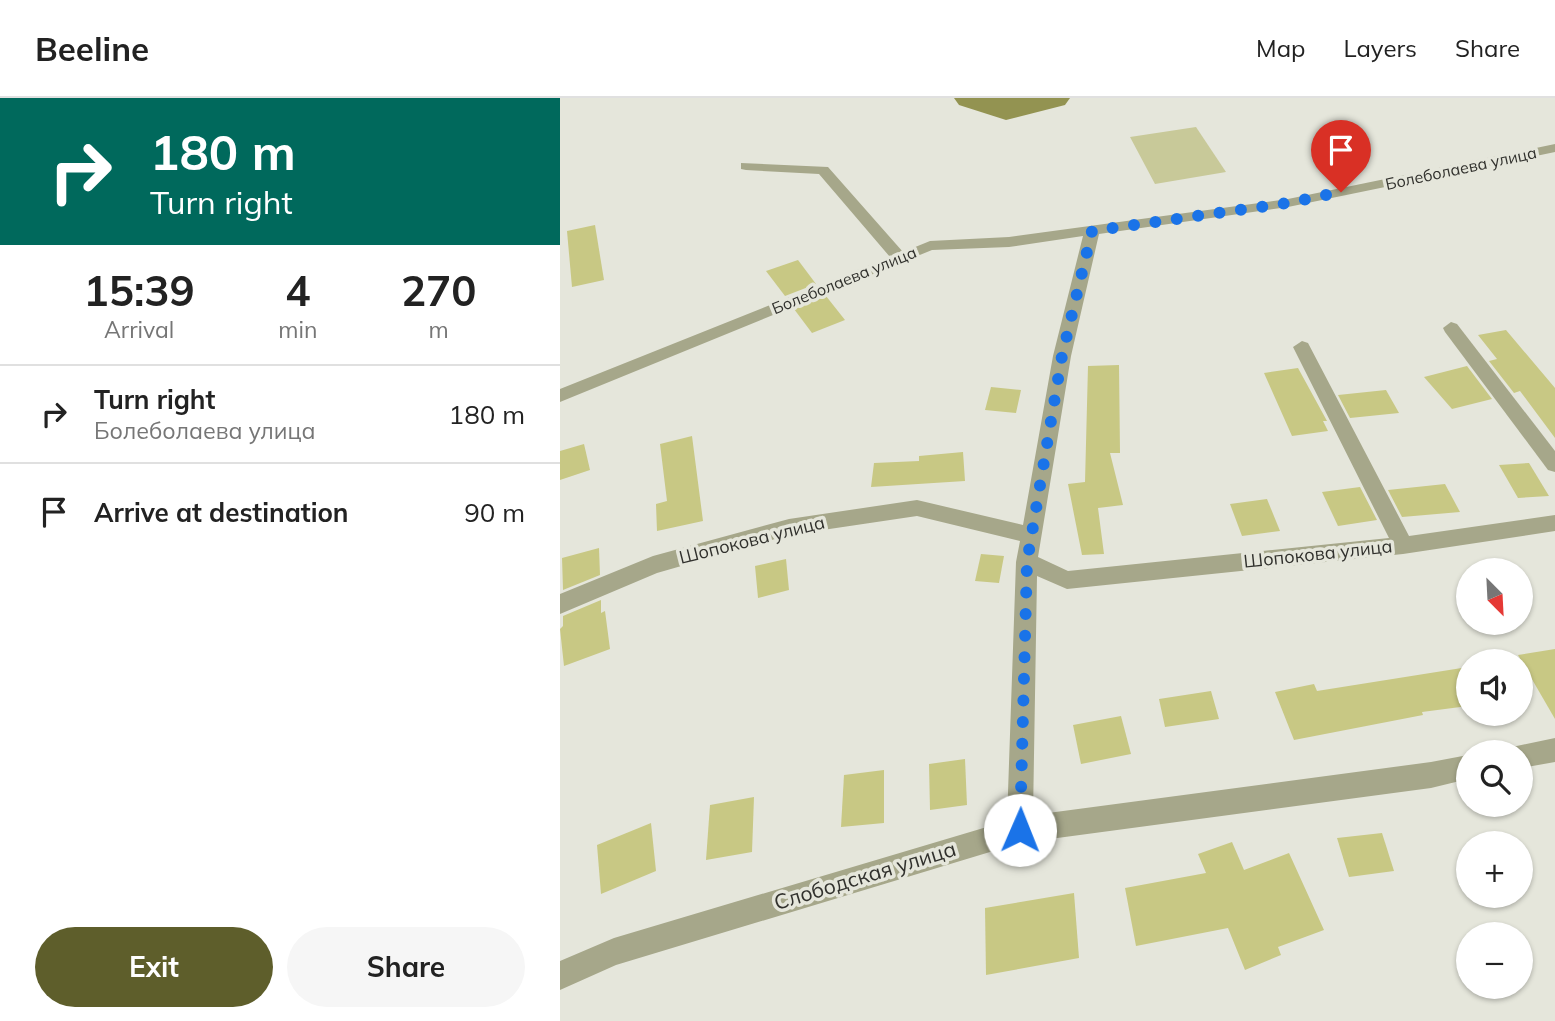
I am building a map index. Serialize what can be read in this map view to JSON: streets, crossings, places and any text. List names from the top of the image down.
{
  "streets": {
    "street": ["Болеболаева улица", "Шопокова улица", "Слободская улица"]
  },
  "north": "bottom right",
  "page": {
    "header": "Beeline",
    "nav": ["Map", "Layers", "Share"],
    "turn": ["180 m", "Turn right"],
    "eta": [
      "15:39",
      "Arrival",
      "4",
      "min",
      "270",
      "m"
    ],
    "list": [
      {
        "name": "Turn right",
        "note": "Болеболаева улица",
        "value": "180 m"
      },
      {
        "name": "Arrive at destination",
        "value": "90 m"
      }
    ],
    "map_buttons": ["+", "−"],
    "buttons": ["Exit", "Share"]
  }
}
